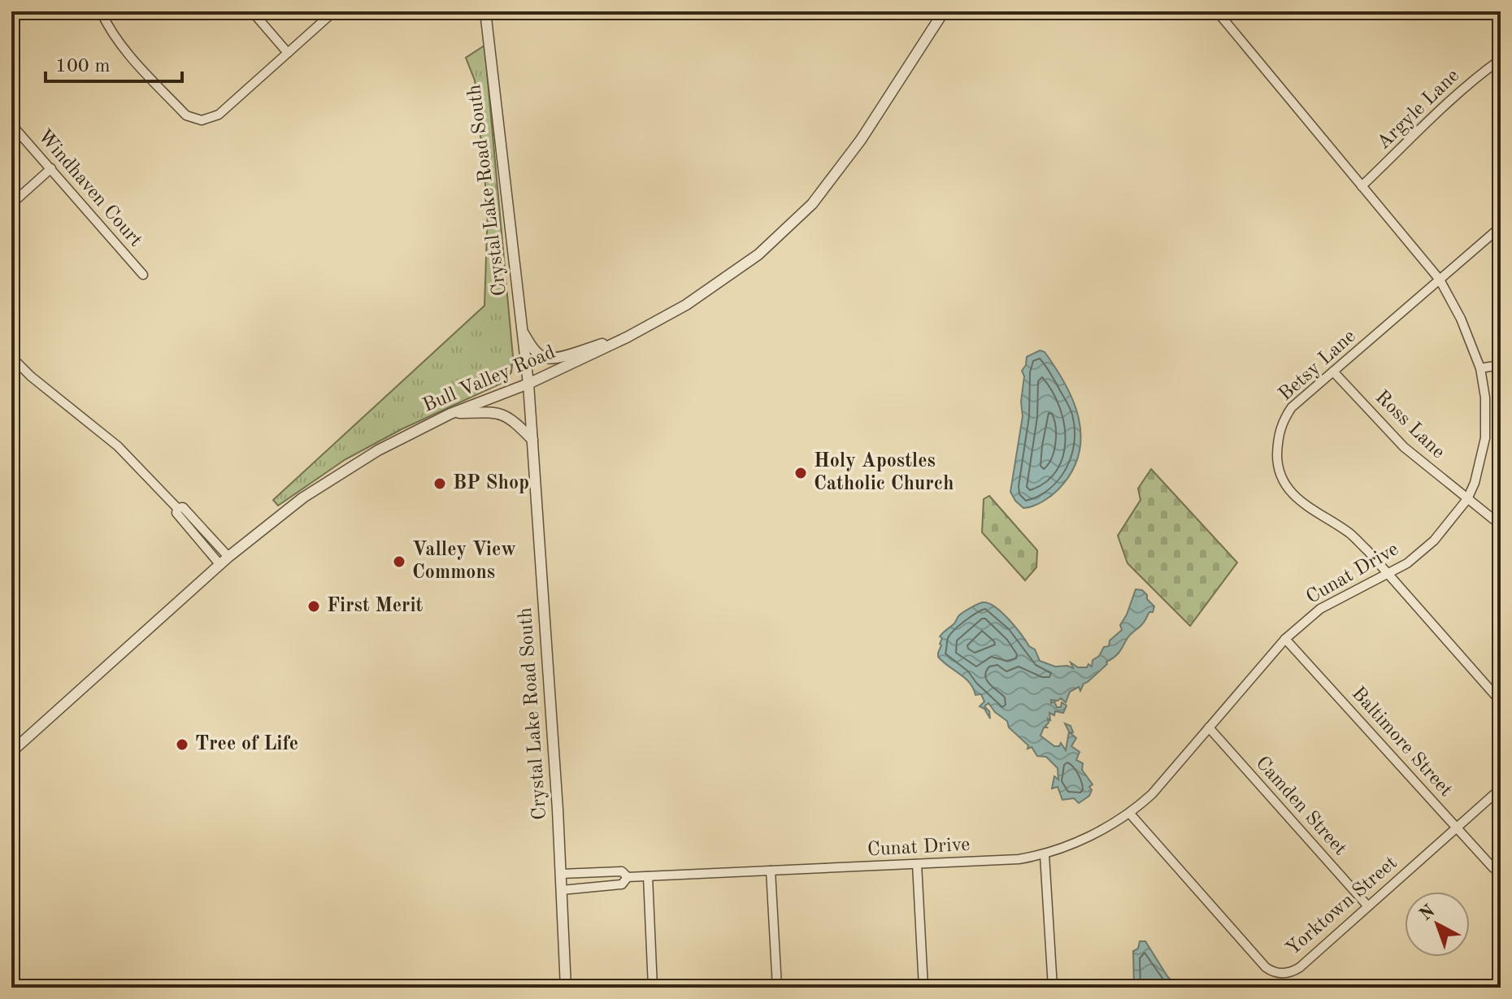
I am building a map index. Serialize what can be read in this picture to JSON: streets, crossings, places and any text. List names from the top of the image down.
{
  "streets": {
    "street": [
      "Argyle Lane",
      "Windhaven Court",
      "Crystal Lake Road South",
      "Betsy Lane",
      "Bull Valley Road",
      "Ross Lane",
      "Cunat Drive",
      "Baltimore Street",
      "Camden Street",
      "Yorktown Street"
    ]
  },
  "crossings": [
    ["Argyle Lane", "Cunat Drive"],
    ["Crystal Lake Road South", "Bull Valley Road"],
    ["Crystal Lake Road South", "Cunat Drive"],
    ["Betsy Lane", "Ross Lane"],
    ["Betsy Lane", "Cunat Drive"],
    ["Ross Lane", "Cunat Drive"],
    ["Cunat Drive", "Baltimore Street"],
    ["Cunat Drive", "Camden Street"],
    ["Cunat Drive", "Yorktown Street"],
    ["Baltimore Street", "Yorktown Street"],
    ["Camden Street", "Yorktown Street"]
  ],
  "places": [
    "Holy Apostles Catholic Church",
    "BP Shop",
    "Valley View Commons",
    "First Merit",
    "Tree of Life"
  ],
  "scale_bar": "100 m",
  "north": "top left"
}
